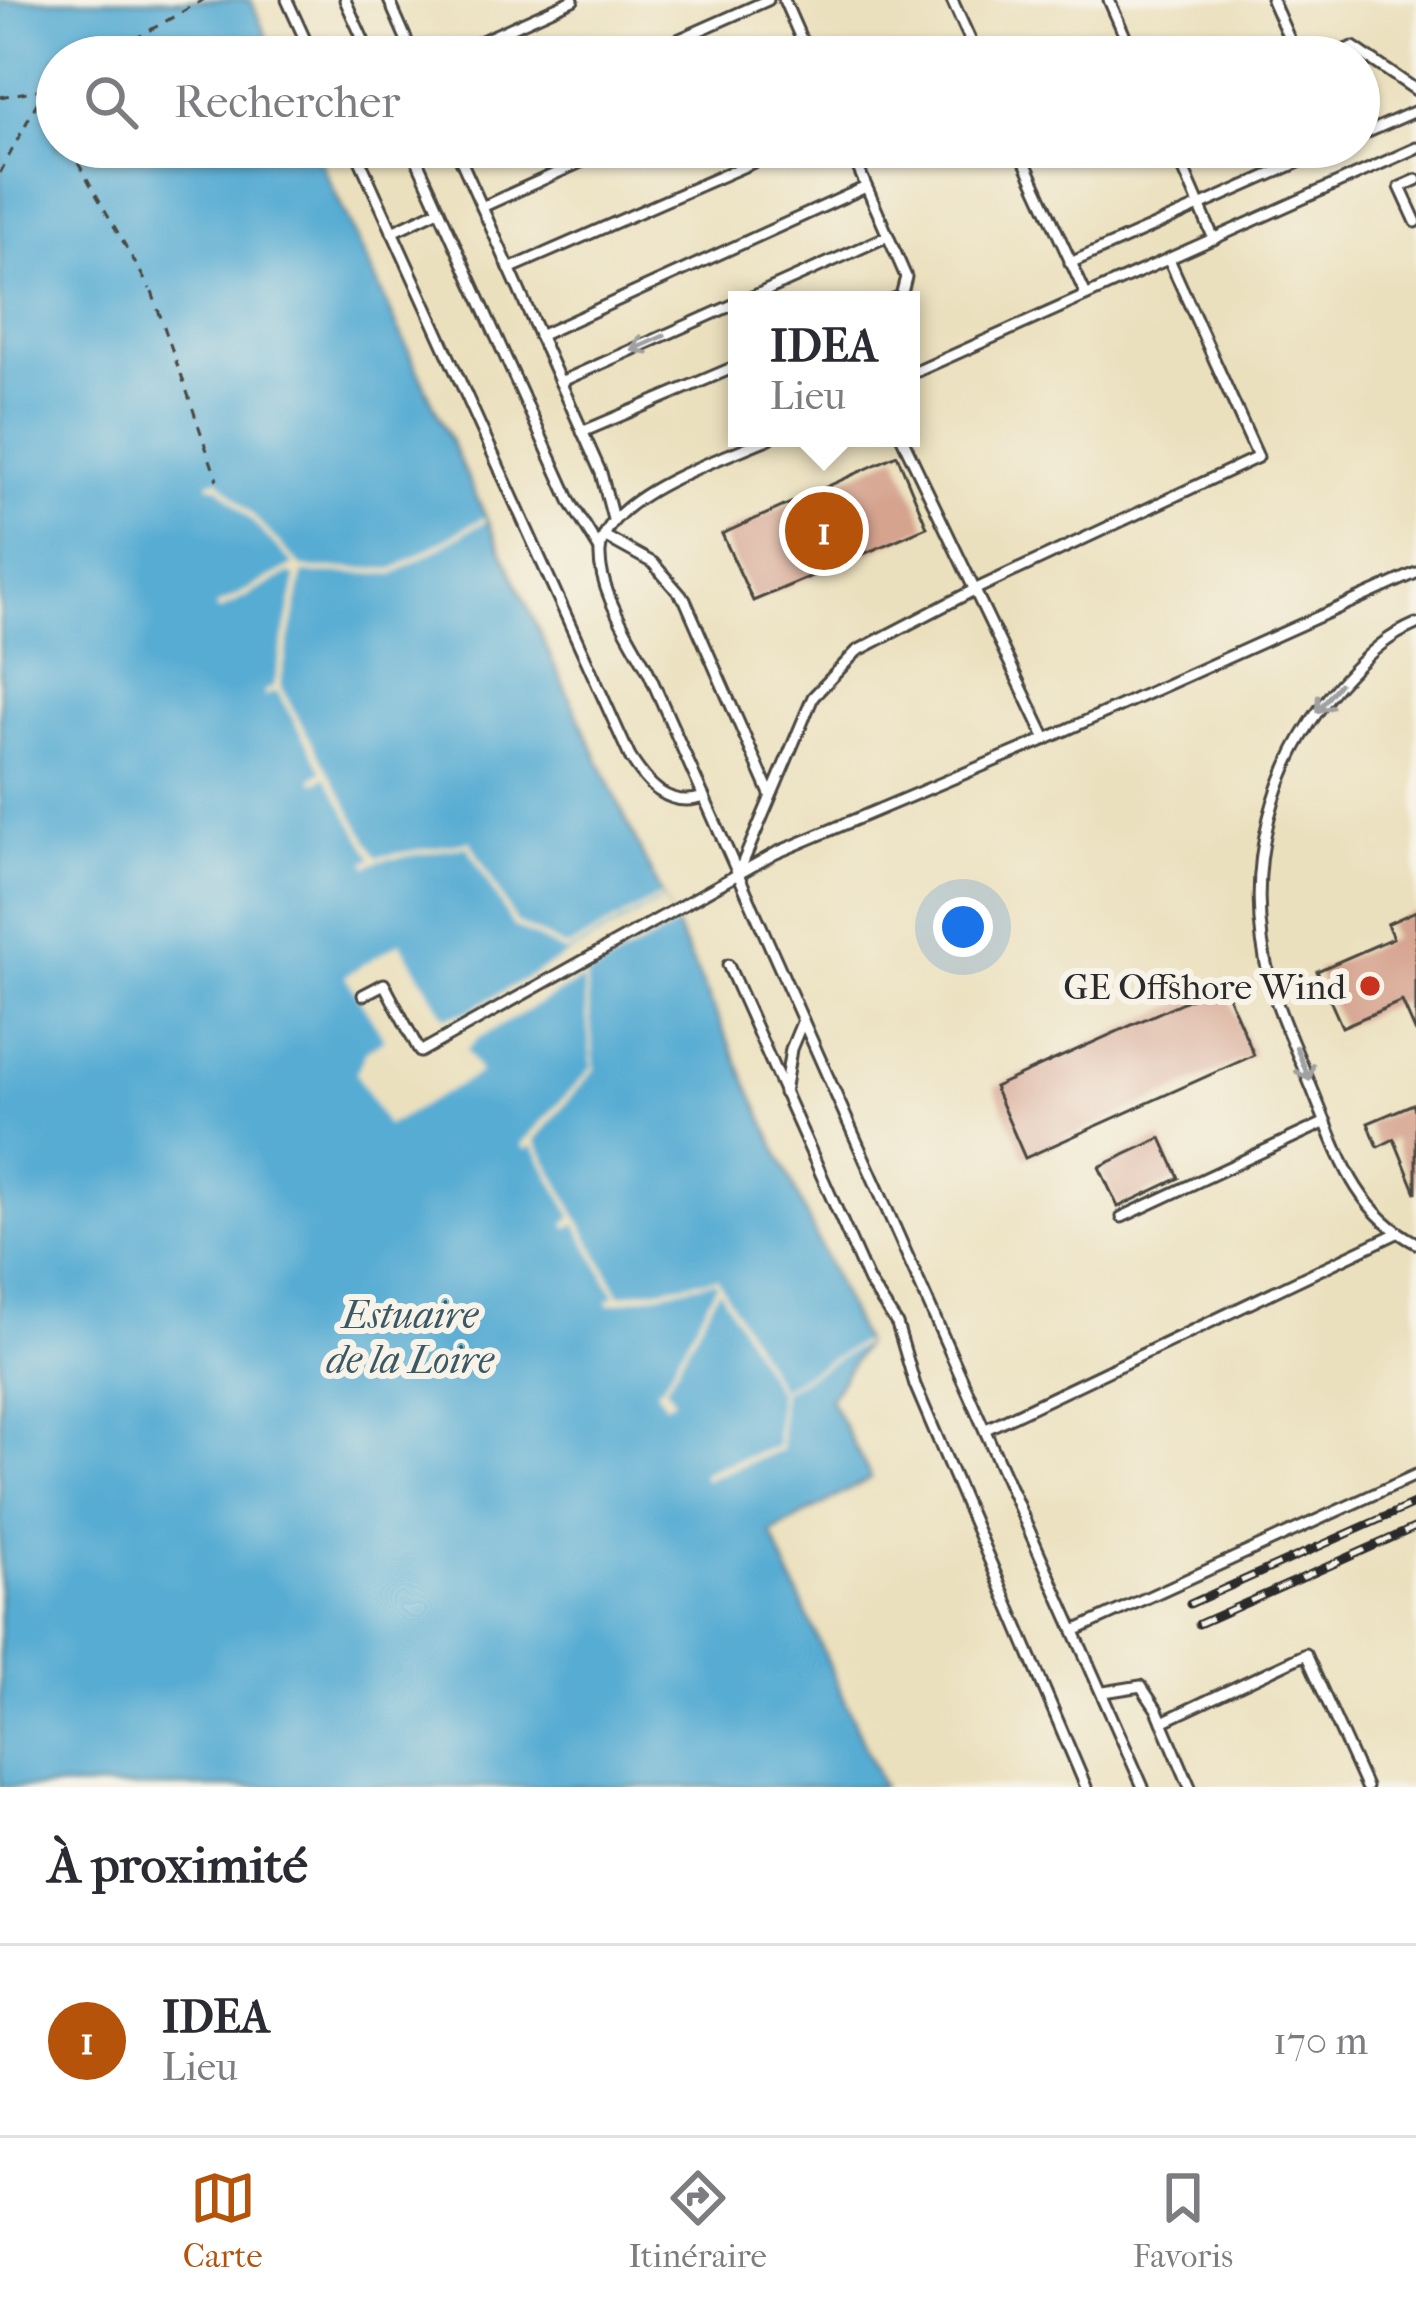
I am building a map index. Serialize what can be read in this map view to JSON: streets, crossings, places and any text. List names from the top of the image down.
{
  "water": ["Estuaire de la Loire"],
  "places": ["GE Offshore Wind"],
  "page": {
    "search": "Rechercher",
    "popup": ["IDEA", "Lieu"],
    "pins": "1",
    "heading": "À proximité",
    "list": [
      {
        "mark": "1",
        "name": "IDEA",
        "note": "Lieu",
        "value": "170 m"
      }
    ],
    "nav": ["Carte", "Itinéraire", "Favoris"]
  }
}
